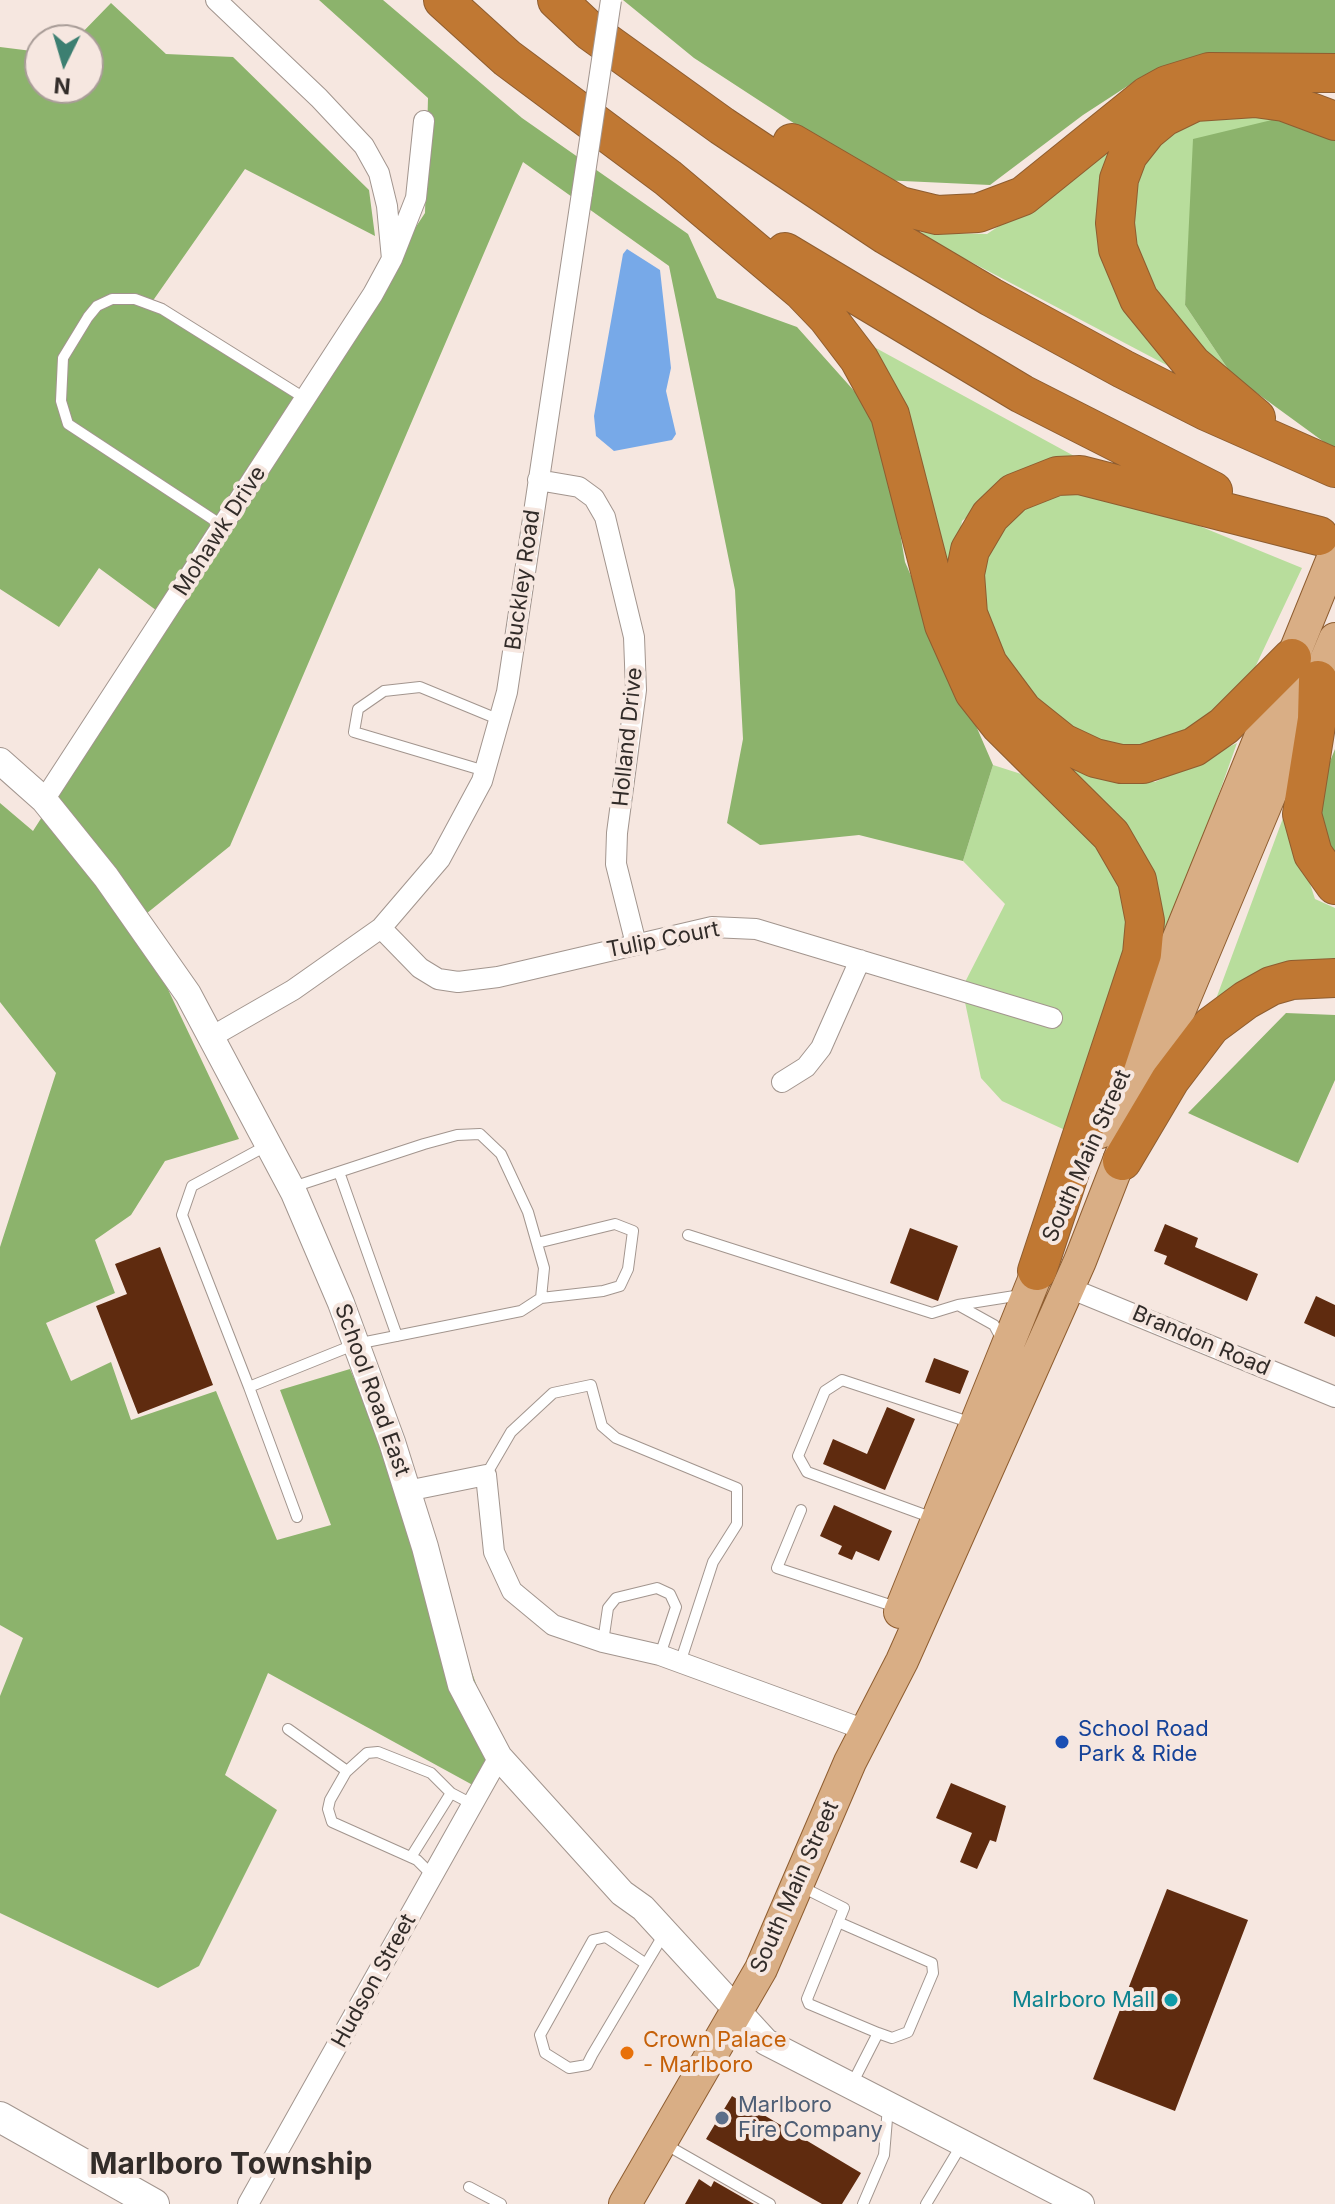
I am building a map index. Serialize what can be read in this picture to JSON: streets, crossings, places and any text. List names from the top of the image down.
{
  "streets": {
    "main road": ["South Main Street"],
    "street": [
      "Mohawk Drive",
      "Buckley Road",
      "Holland Drive",
      "Tulip Court",
      "Brandon Road",
      "School Road East",
      "Hudson Street"
    ]
  },
  "crossings": [
    ["Mohawk Drive", "School Road East"],
    ["Buckley Road", "Holland Drive"],
    ["Buckley Road", "Tulip Court"],
    ["Buckley Road", "School Road East"],
    ["Holland Drive", "Tulip Court"],
    ["South Main Street", "Brandon Road"],
    ["South Main Street", "School Road East"],
    ["School Road East", "Hudson Street"]
  ],
  "districts": ["Marlboro Township"],
  "places": [
    "School Road Park & Ride",
    "Malrboro Mall",
    "Crown Palace - Marlboro",
    "Marlboro Fire Company"
  ],
  "north": "bottom"
}
